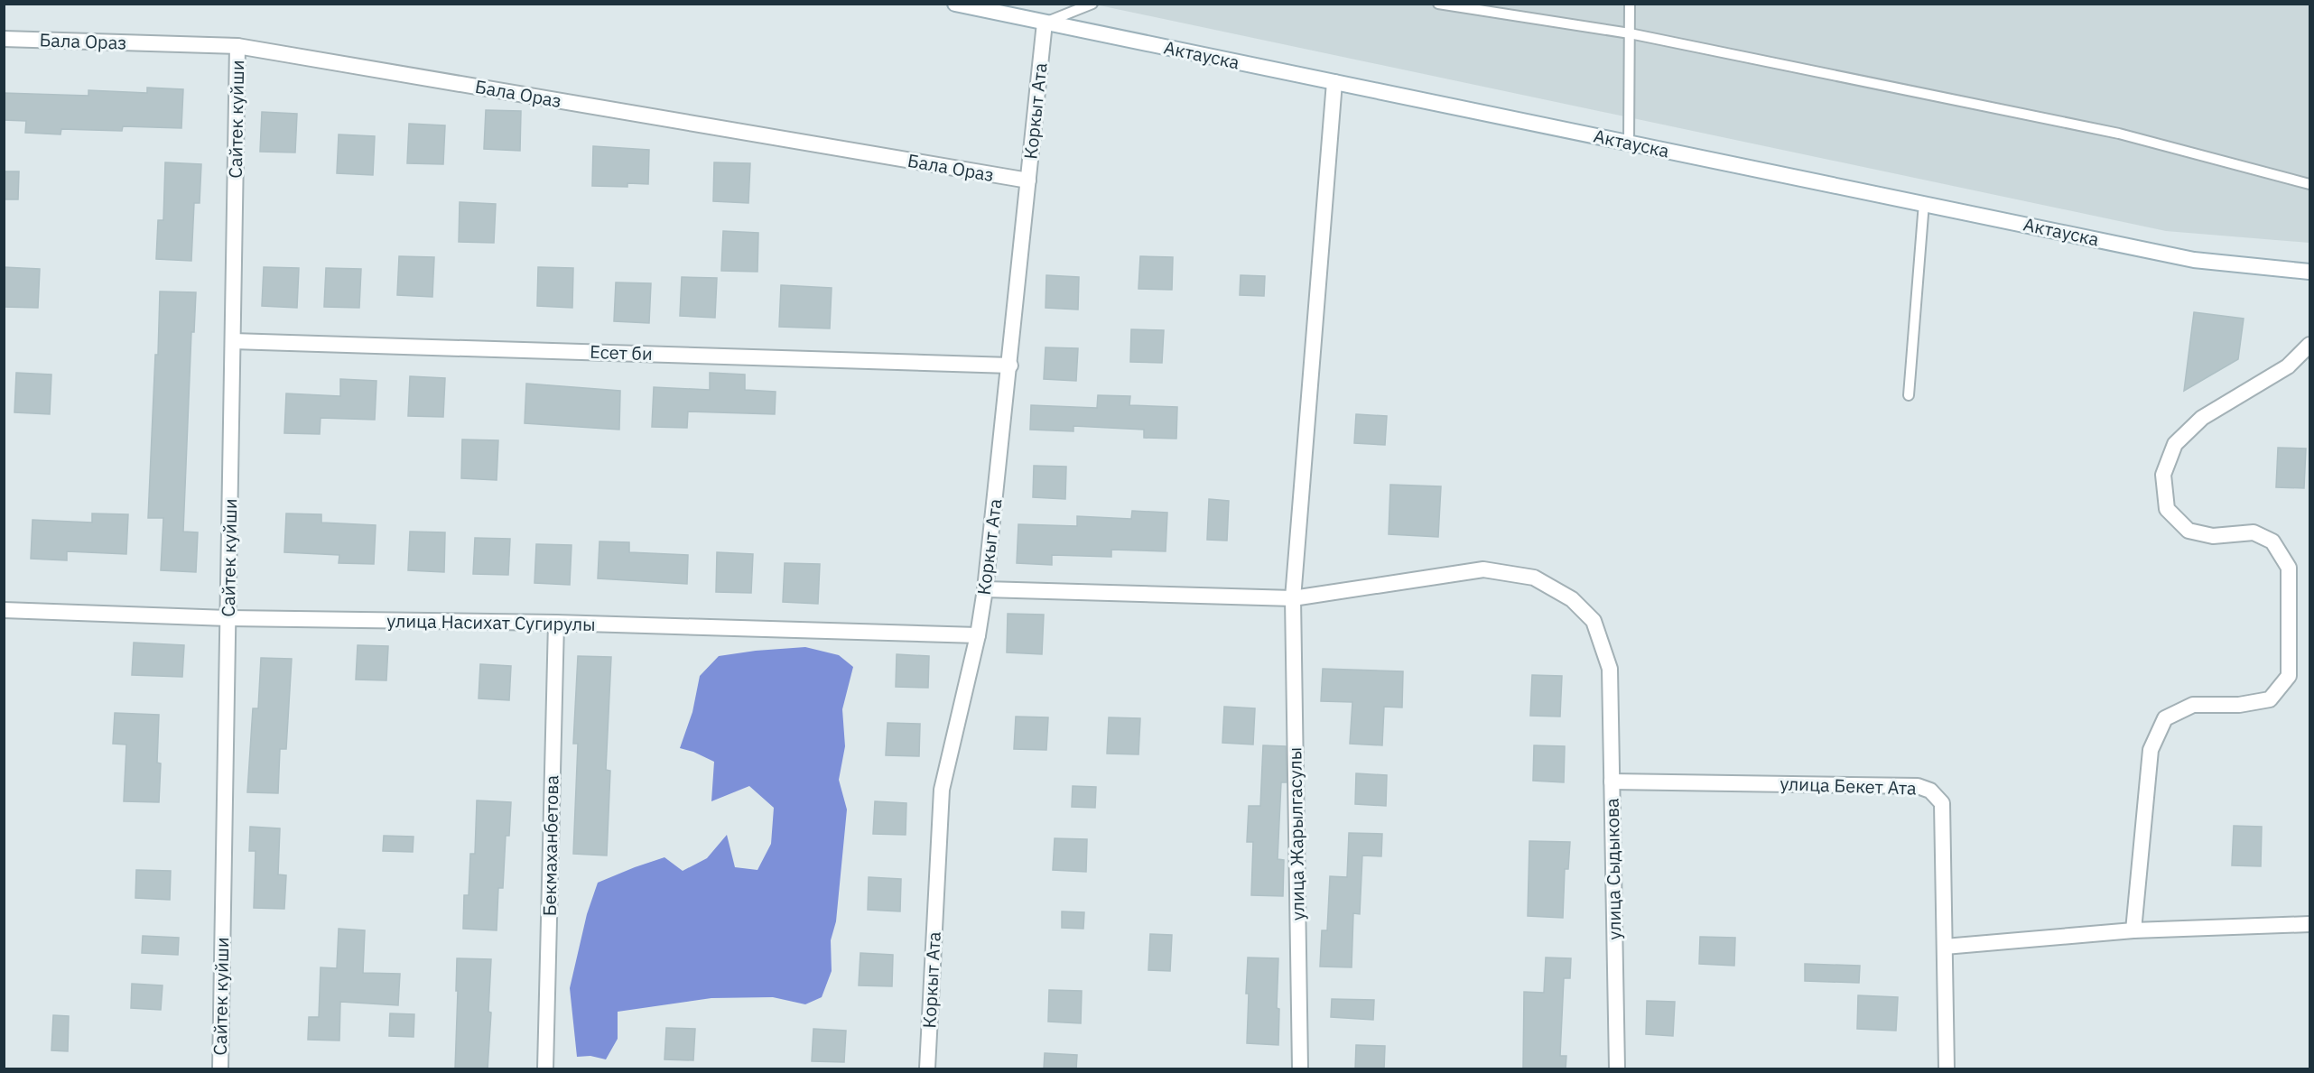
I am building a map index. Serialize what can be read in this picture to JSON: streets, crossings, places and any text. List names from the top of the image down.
{
  "streets": {
    "street": [
      "Бала Ораз",
      "Актауска",
      "Коркыт Ата",
      "Сайтек куйши",
      "Есет би",
      "улица Насихат Сугирулы",
      "улица Бекет Ата",
      "улица Жарылгасулы",
      "Бекмаханбетова",
      "улица Сыдыкова"
    ]
  },
  "crossings": [
    ["Бала Ораз", "Коркыт Ата"],
    ["Бала Ораз", "Сайтек куйши"],
    ["Актауска", "Коркыт Ата"],
    ["Актауска", "улица Жарылгасулы"],
    ["Коркыт Ата", "Есет би"],
    ["Коркыт Ата", "улица Насихат Сугирулы"],
    ["Коркыт Ата", "улица Сыдыкова"],
    ["Сайтек куйши", "Есет би"],
    ["Сайтек куйши", "улица Насихат Сугирулы"],
    ["улица Насихат Сугирулы", "Бекмаханбетова"],
    ["улица Бекет Ата", "улица Сыдыкова"],
    ["улица Жарылгасулы", "улица Сыдыкова"]
  ]
}
